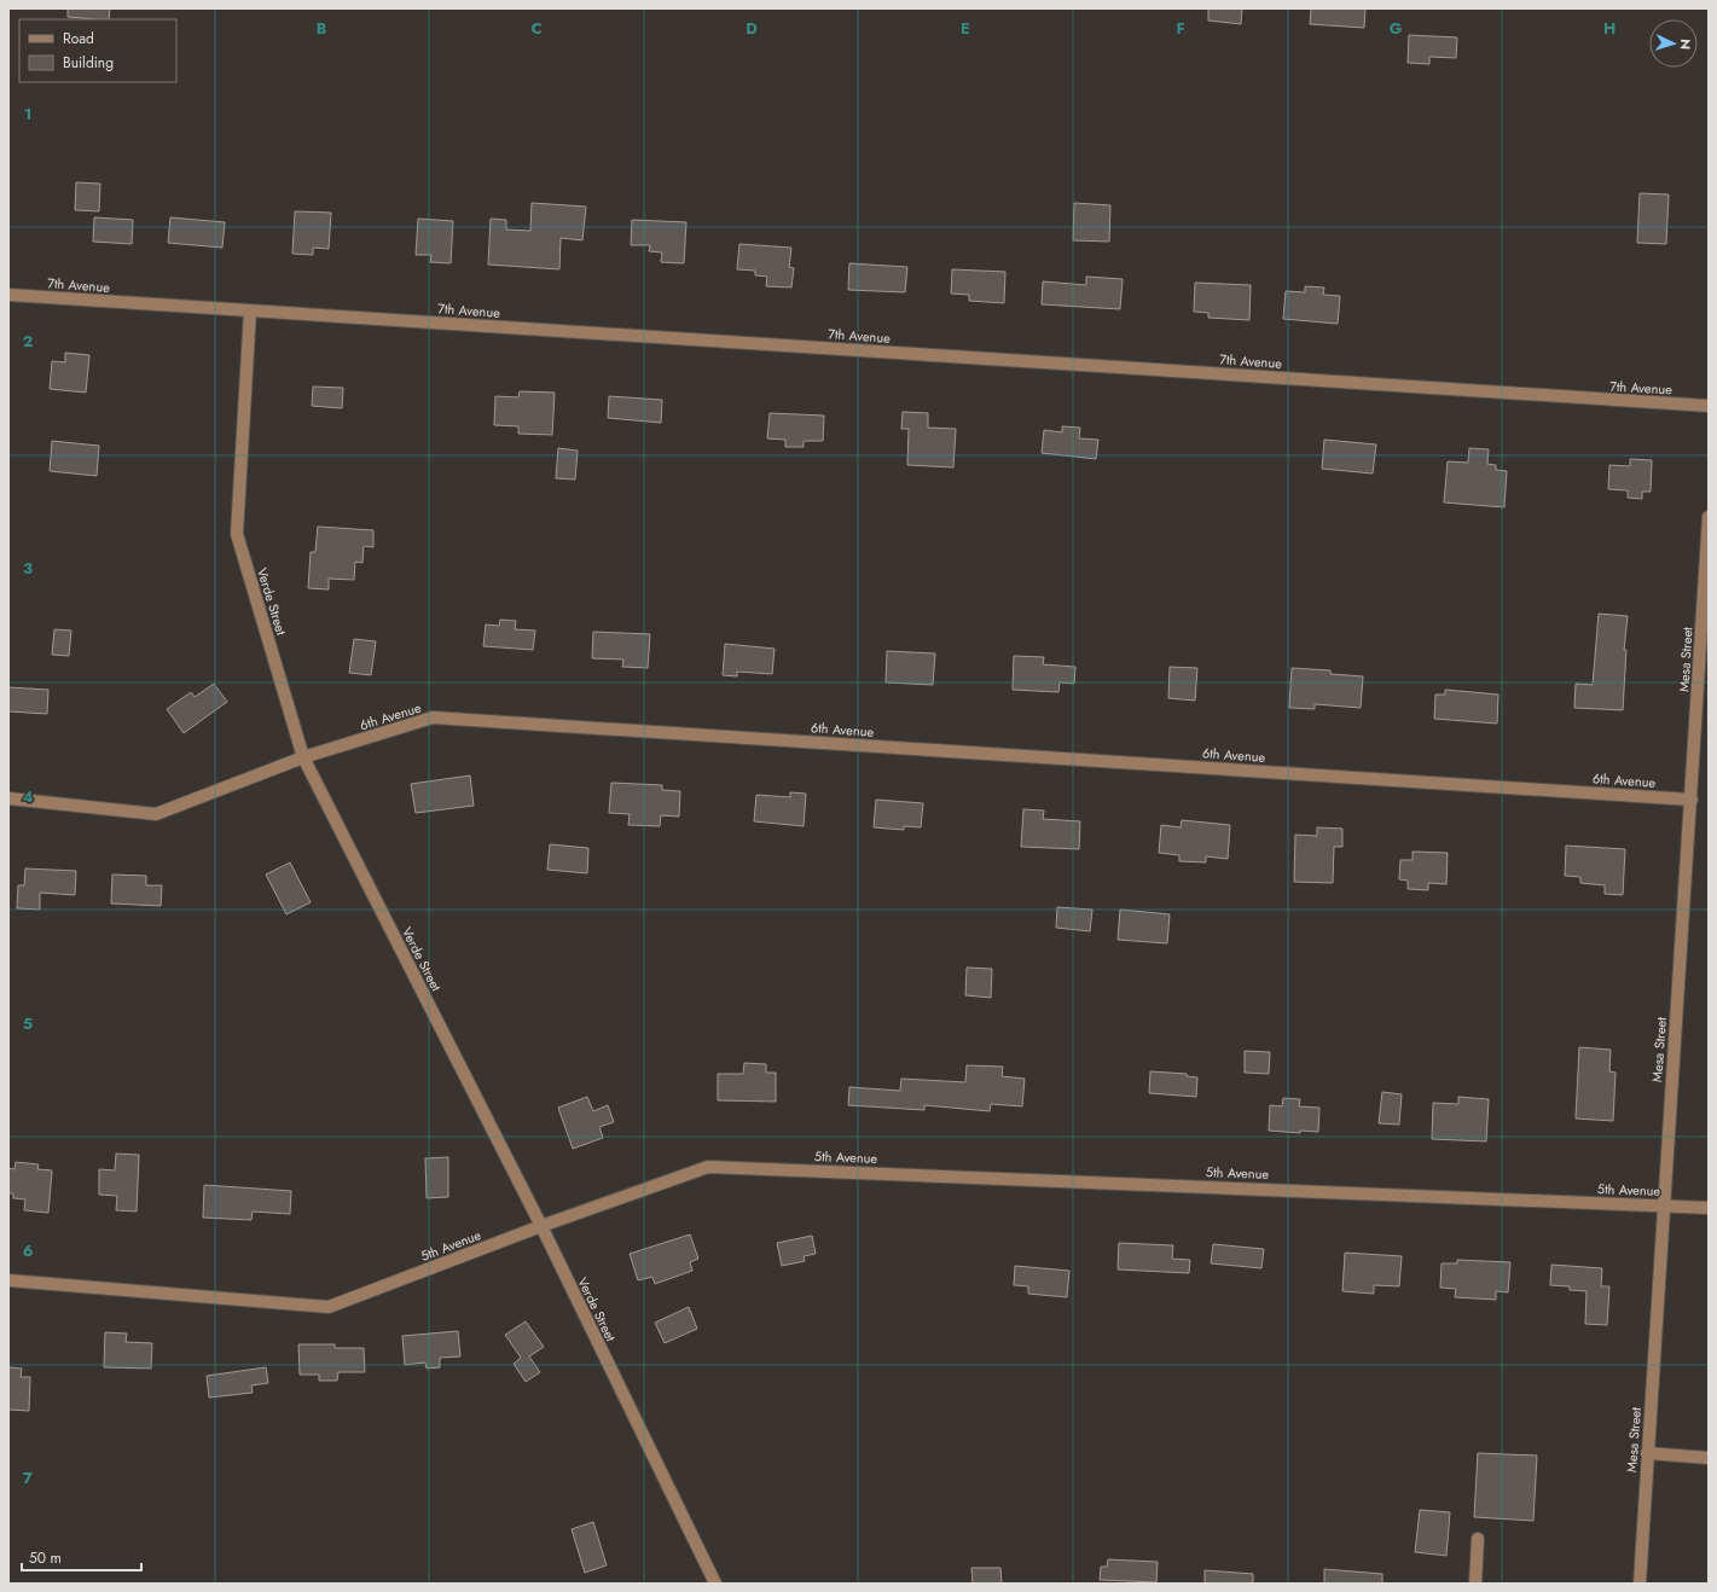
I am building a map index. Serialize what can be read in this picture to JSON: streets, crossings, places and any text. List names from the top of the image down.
{
  "streets": {
    "street": [
      "7th Avenue",
      "Verde Street",
      "Mesa Street",
      "6th Avenue",
      "5th Avenue"
    ]
  },
  "crossings": [
    ["7th Avenue", "Verde Street"],
    ["Verde Street", "6th Avenue"],
    ["Verde Street", "5th Avenue"],
    ["Mesa Street", "6th Avenue"],
    ["Mesa Street", "5th Avenue"]
  ],
  "legend": ["Road", "Building"],
  "scale_bar": "50 m",
  "north": "right",
  "grid": {
    "columns": [
      "B",
      "C",
      "D",
      "E",
      "F",
      "G",
      "H"
    ],
    "rows": [
      "1",
      "2",
      "3",
      "4",
      "5",
      "6",
      "7"
    ]
  }
}
